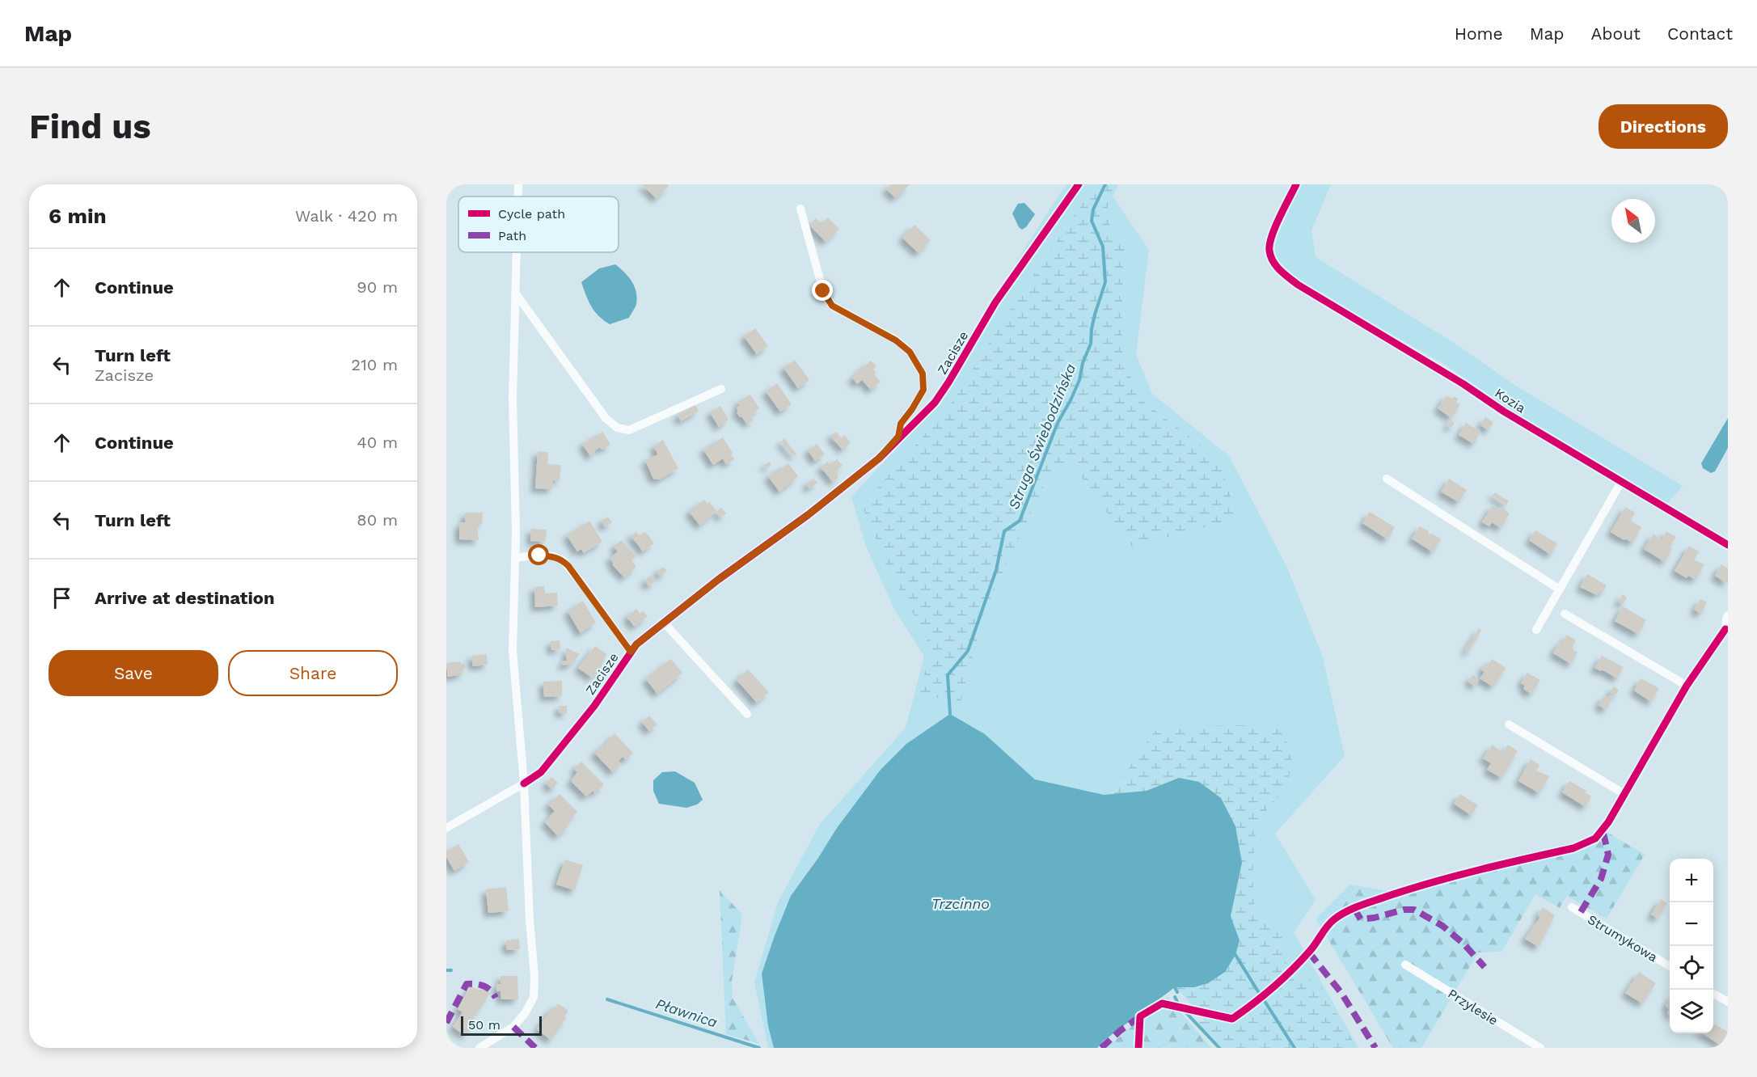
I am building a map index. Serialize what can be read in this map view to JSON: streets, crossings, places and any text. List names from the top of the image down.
{
  "streets": {
    "street": [
      "Zacisze",
      "Kozia",
      "Strumykowa",
      "Przylesie"
    ]
  },
  "water": ["Struga Świebodzińska", "Trzcinno", "Pławnica"],
  "legend": ["Cycle path", "Path"],
  "scale_bar": "50 m",
  "north": "top left",
  "page": {
    "header": "Map",
    "nav": [
      "Home",
      "Map",
      "About",
      "Contact"
    ],
    "buttons": [
      "Directions",
      ["Save", "Share"]
    ],
    "title": "Find us",
    "heading": ["6 min", "Walk · 420 m"],
    "list": [
      ["Continue", "90 m"],
      ["Turn left", "Zacisze", "210 m"],
      ["Continue", "40 m"],
      ["Turn left", "80 m"],
      "Arrive at destination"
    ],
    "map_buttons": ["+", "−"],
    "scale": "50 m"
  }
}
